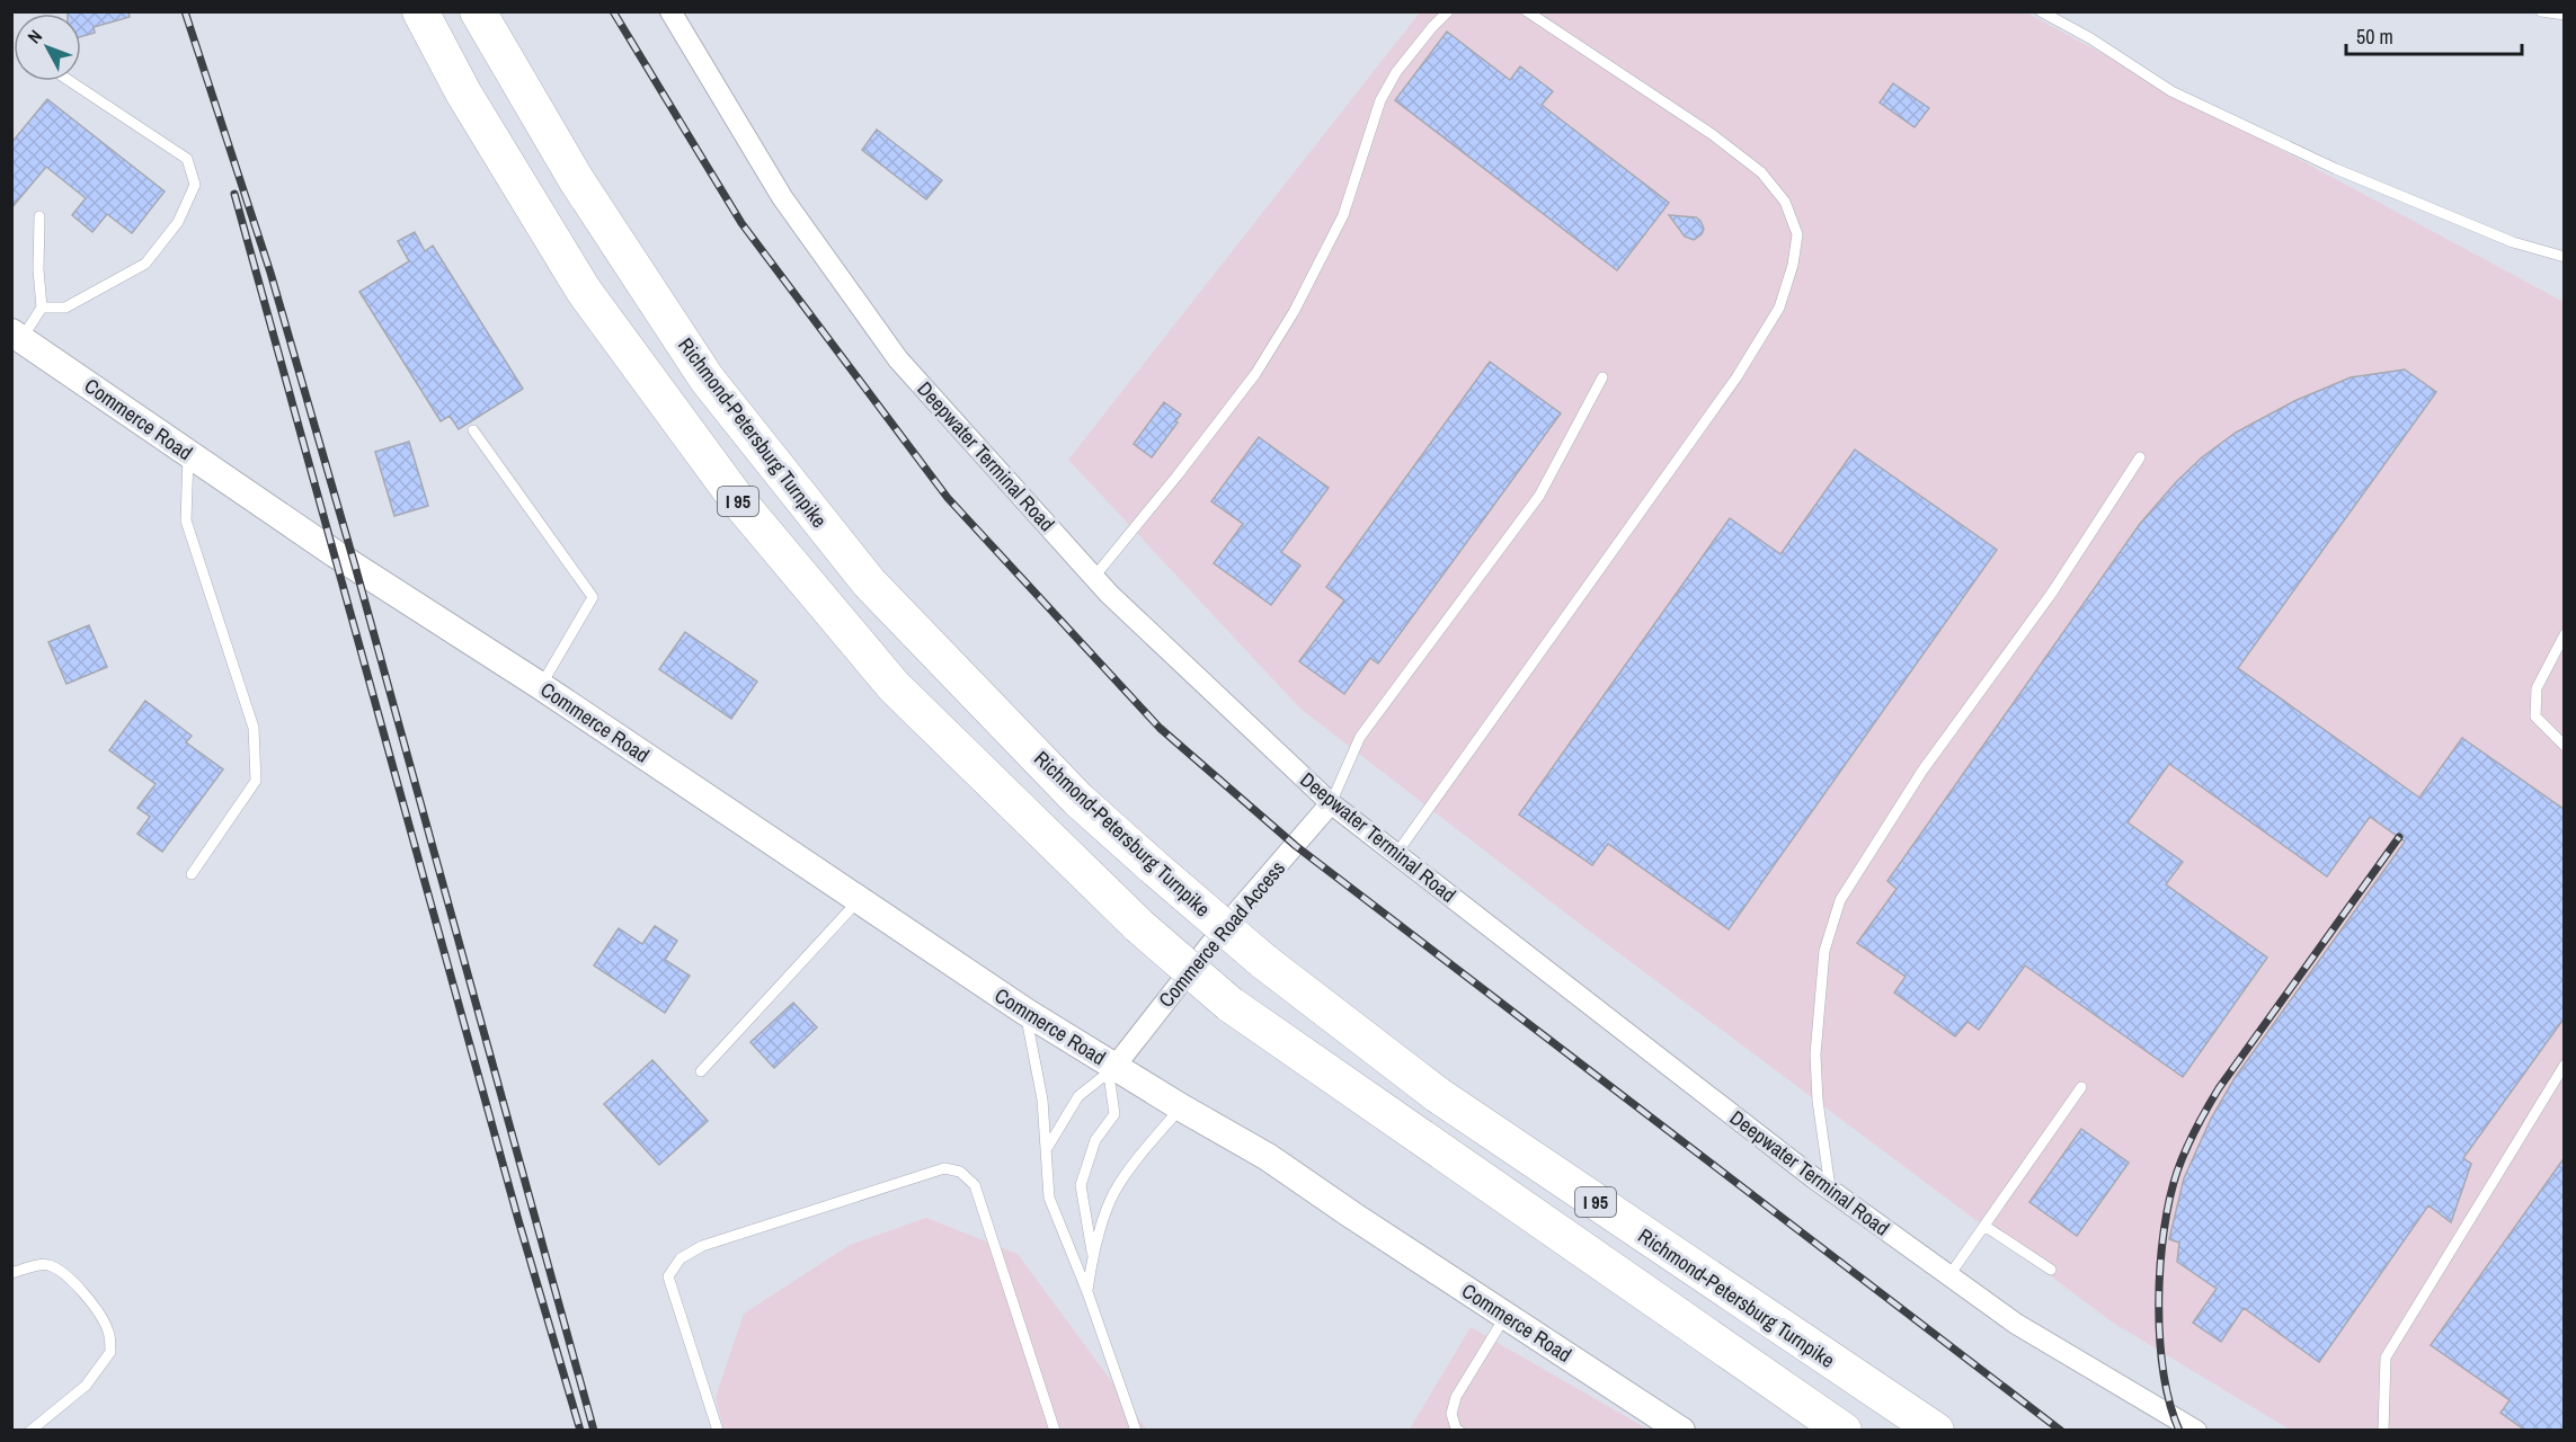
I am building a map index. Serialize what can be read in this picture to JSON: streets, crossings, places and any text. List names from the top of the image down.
{
  "streets": {
    "highway": ["Richmond-Petersburg Turnpike", "I 95"],
    "main road": ["Commerce Road"],
    "street": ["Deepwater Terminal Road", "Commerce Road Access"]
  },
  "crossings": [
    ["Commerce Road", "Commerce Road Access"],
    ["Deepwater Terminal Road", "Commerce Road Access"]
  ],
  "scale_bar": "50 m",
  "north": "top left"
}
